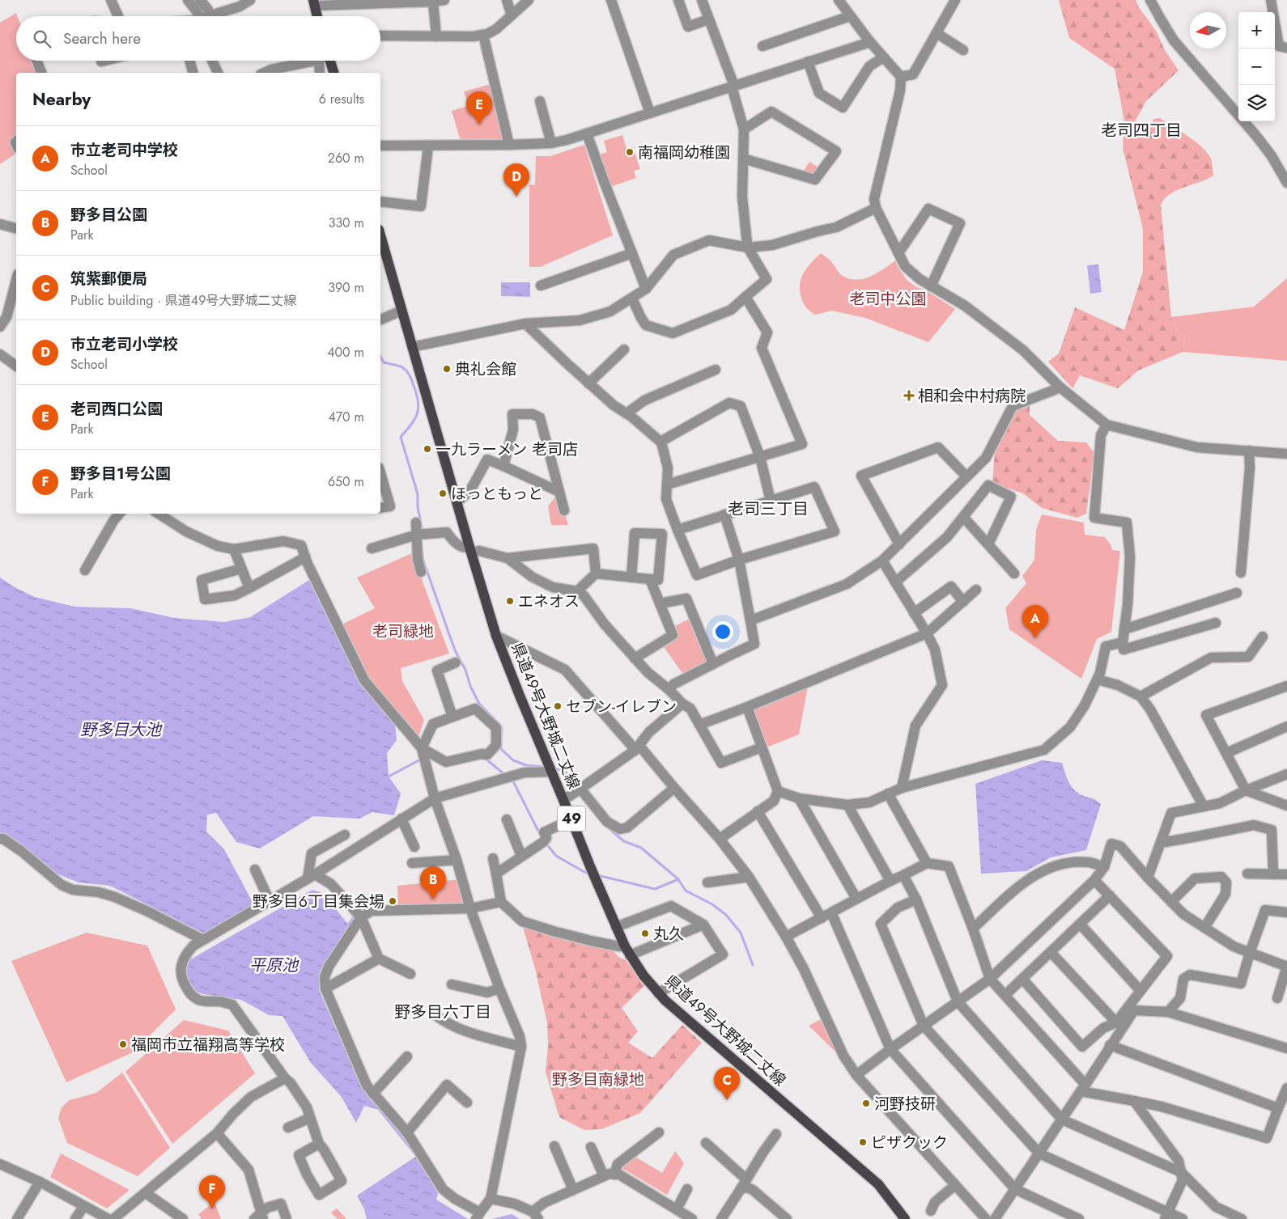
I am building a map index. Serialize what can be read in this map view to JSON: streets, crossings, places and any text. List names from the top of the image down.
{
  "streets": {
    "main road": ["県道49号大野城二丈線", "49"]
  },
  "districts": ["老司四丁目", "老司三丁目", "野多目六丁目"],
  "water": ["野多目大池", "平原池"],
  "parks": ["老司中公園", "老司緑地", "野多目南緑地"],
  "places": {
    "other": [
      "南福岡幼稚園",
      "典礼会館",
      "一九ラーメン 老司店",
      "ほっともっと",
      "エネオス",
      "セブン-イレブン",
      "野多目6丁目集会場",
      "丸久",
      "福岡市立福翔高等学校",
      "河野技研",
      "ピザクック"
    ],
    "health": ["相和会中村病院"]
  },
  "north": "left",
  "page": {
    "map_buttons": ["+", "−"],
    "search": "Search here",
    "heading": ["Nearby", "6 results"],
    "pins": [
      "E",
      "D",
      "A",
      "B",
      "C",
      "F"
    ],
    "list": [
      {
        "mark": "A",
        "name": "市立老司中学校",
        "note": "School",
        "value": "260 m"
      },
      {
        "mark": "B",
        "name": "野多目公園",
        "note": "Park",
        "value": "330 m"
      },
      {
        "mark": "C",
        "name": "筑紫郵便局",
        "note": "Public building · 県道49号大野城二丈線",
        "value": "390 m"
      },
      {
        "mark": "D",
        "name": "市立老司小学校",
        "note": "School",
        "value": "400 m"
      },
      {
        "mark": "E",
        "name": "老司西口公園",
        "note": "Park",
        "value": "470 m"
      },
      {
        "mark": "F",
        "name": "野多目1号公園",
        "note": "Park",
        "value": "650 m"
      }
    ]
  }
}
